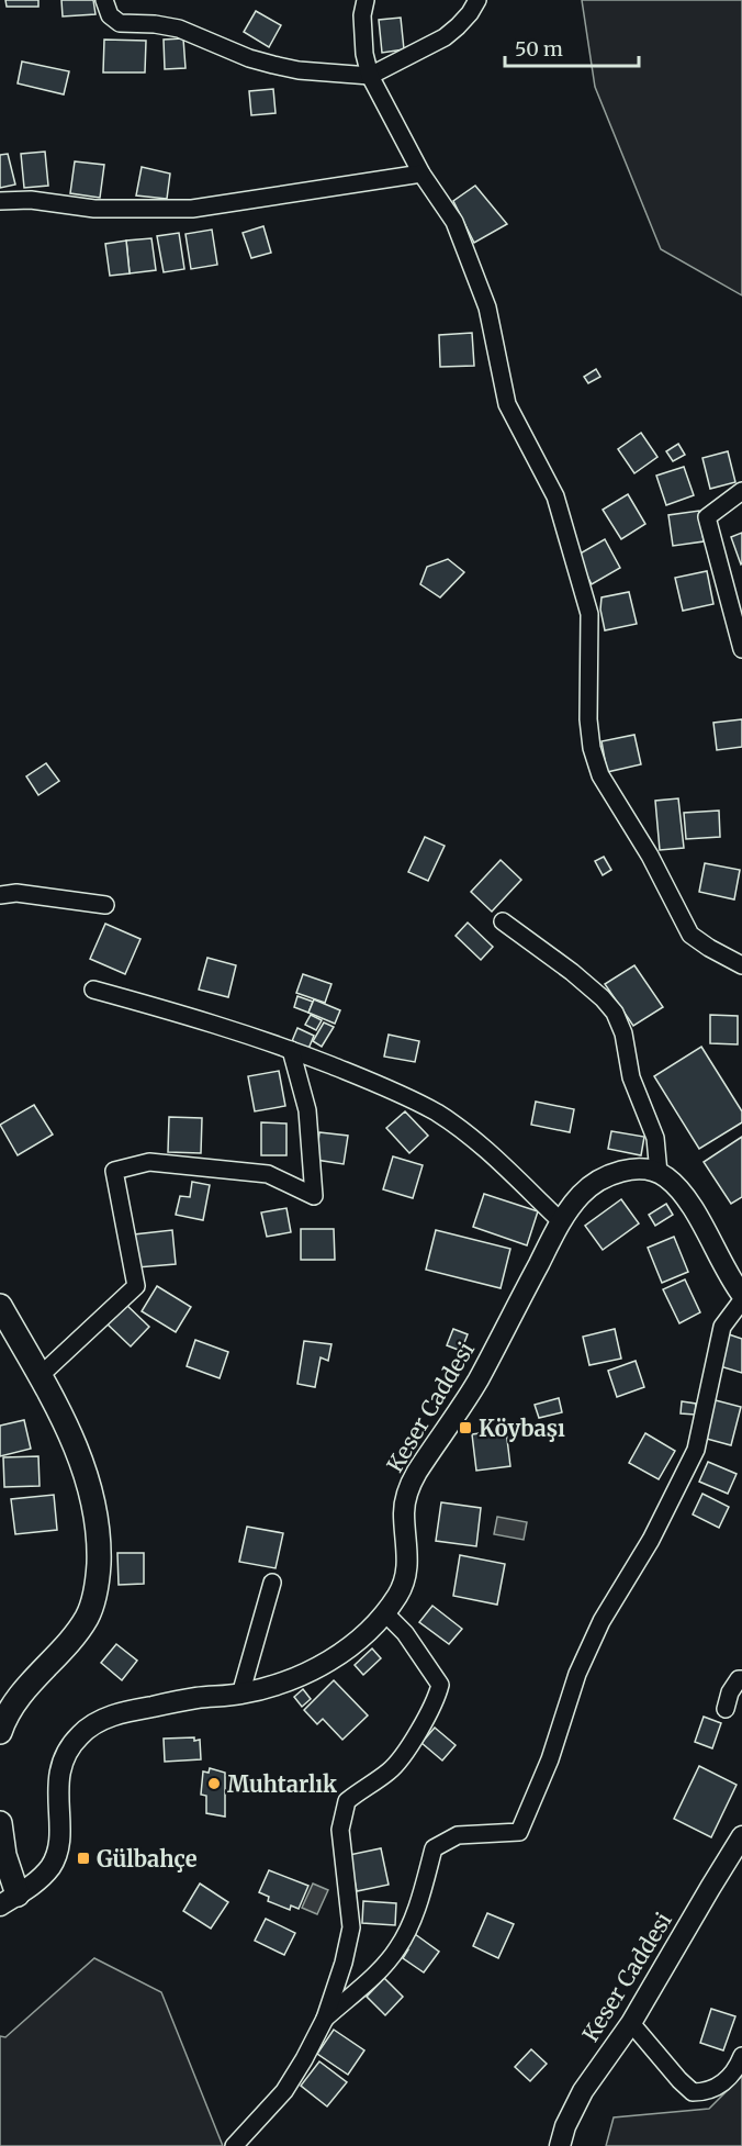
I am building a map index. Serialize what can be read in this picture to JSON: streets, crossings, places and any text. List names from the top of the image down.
{
  "streets": {
    "street": ["Keser Caddesi"]
  },
  "places": {
    "transit": ["Köybaşı", "Gülbahçe"],
    "other": ["Muhtarlık"]
  },
  "scale_bar": "50 m"
}
